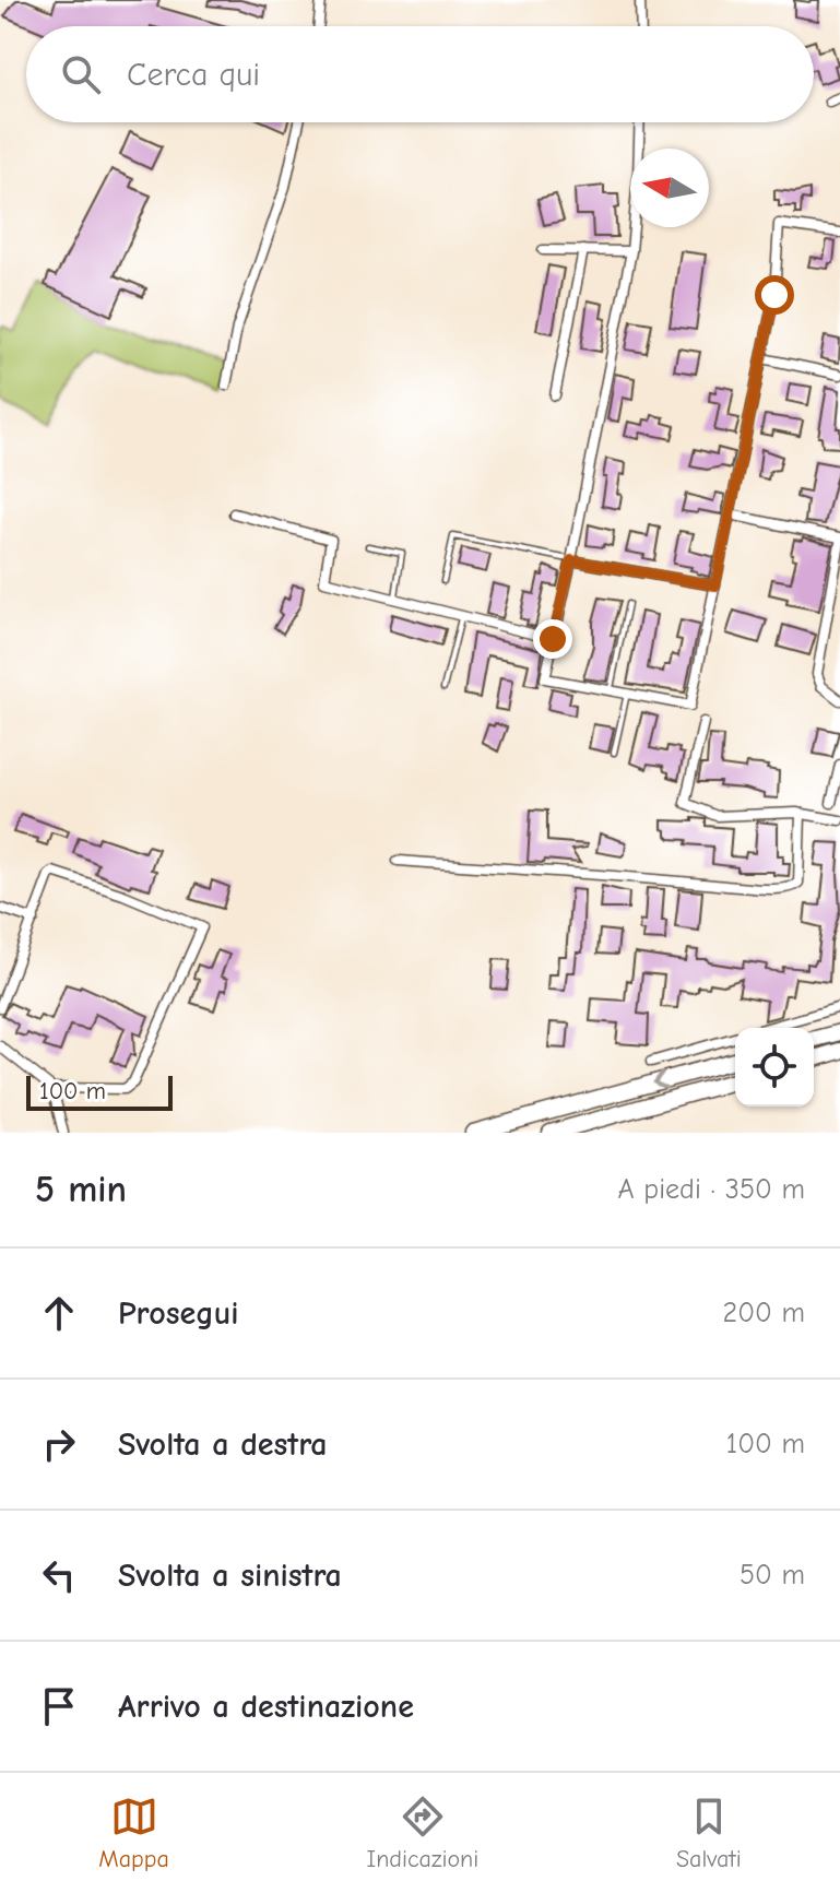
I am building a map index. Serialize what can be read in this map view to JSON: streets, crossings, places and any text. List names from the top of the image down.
{
  "scale_bar": "100 m",
  "north": "left",
  "page": {
    "search": "Cerca qui",
    "scale": "100 m",
    "heading": ["5 min", "A piedi · 350 m"],
    "list": [
      ["Prosegui", "200 m"],
      ["Svolta a destra", "100 m"],
      ["Svolta a sinistra", "50 m"],
      "Arrivo a destinazione"
    ],
    "nav": ["Mappa", "Indicazioni", "Salvati"]
  }
}
